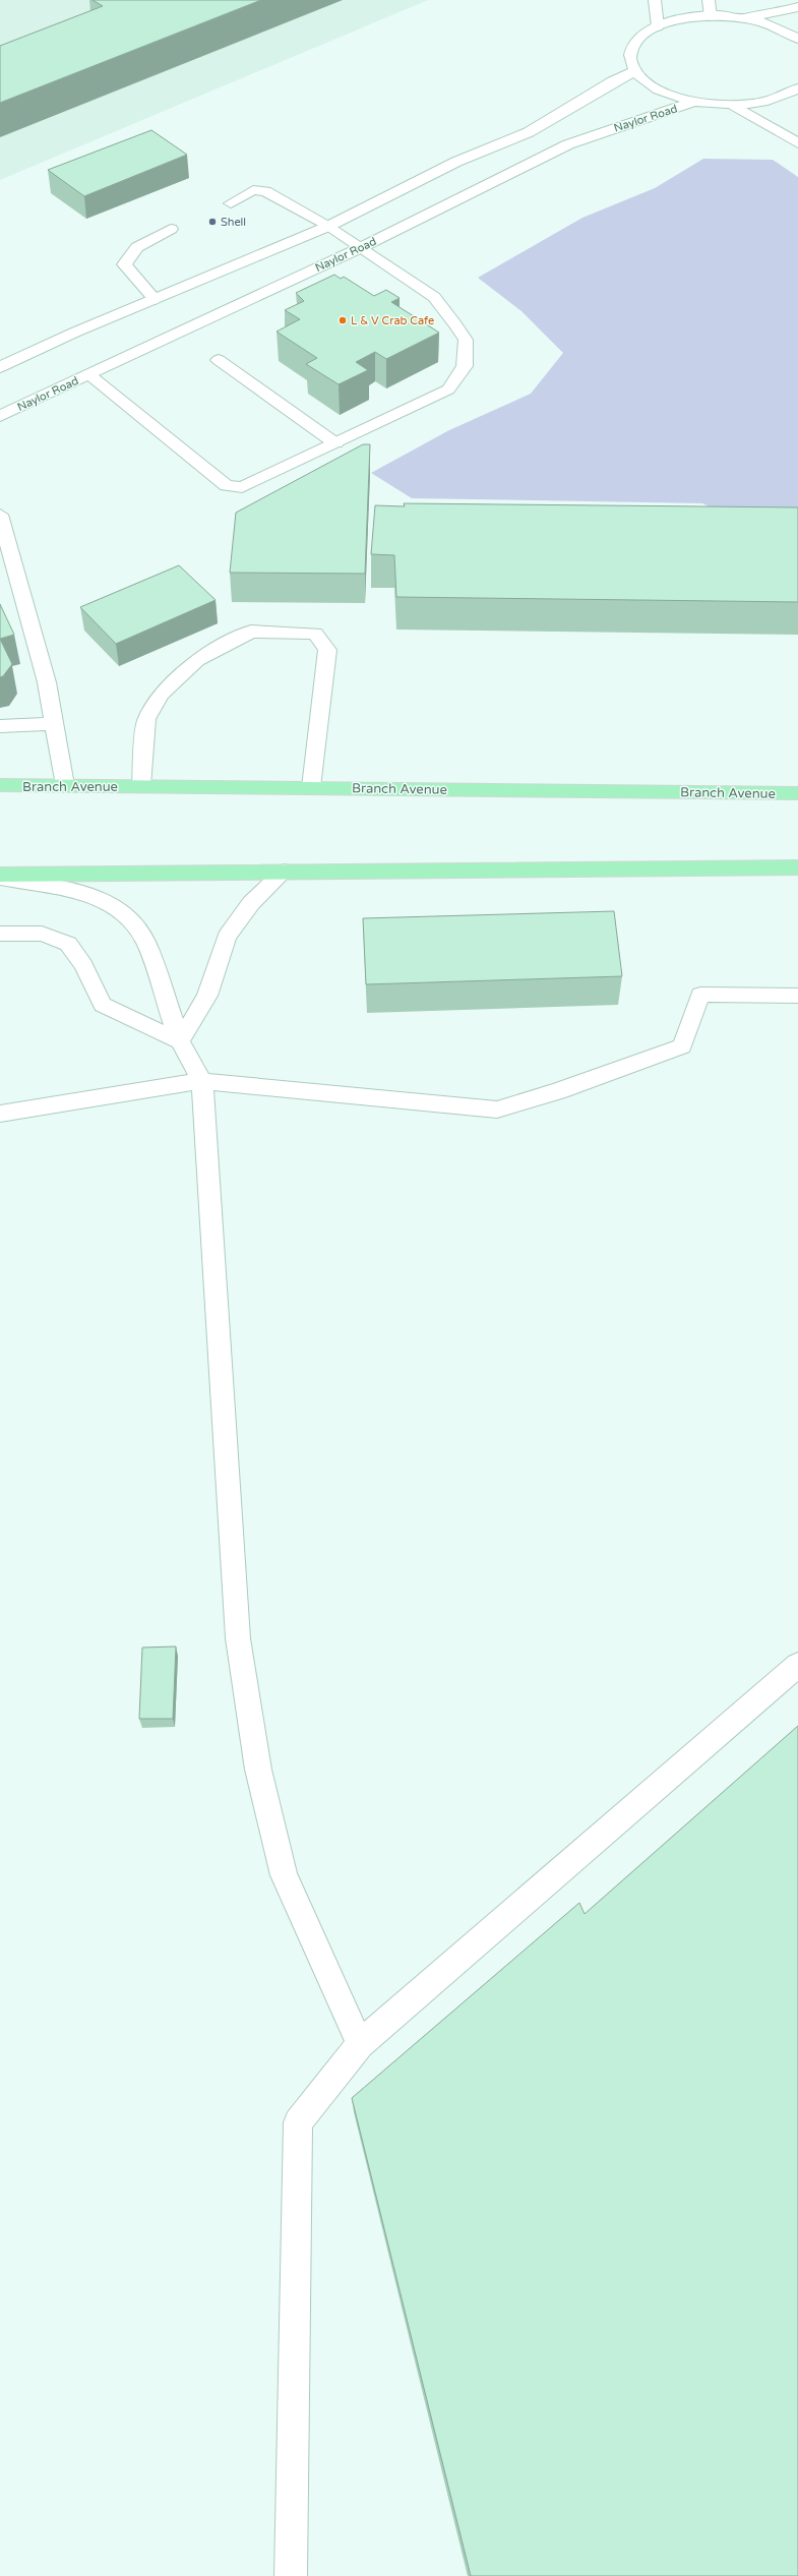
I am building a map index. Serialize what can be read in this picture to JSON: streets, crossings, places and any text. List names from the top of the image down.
{
  "streets": {
    "highway": ["Branch Avenue"],
    "main road": ["Naylor Road"]
  },
  "places": ["Shell", "L & V Crab Cafe"]
}
